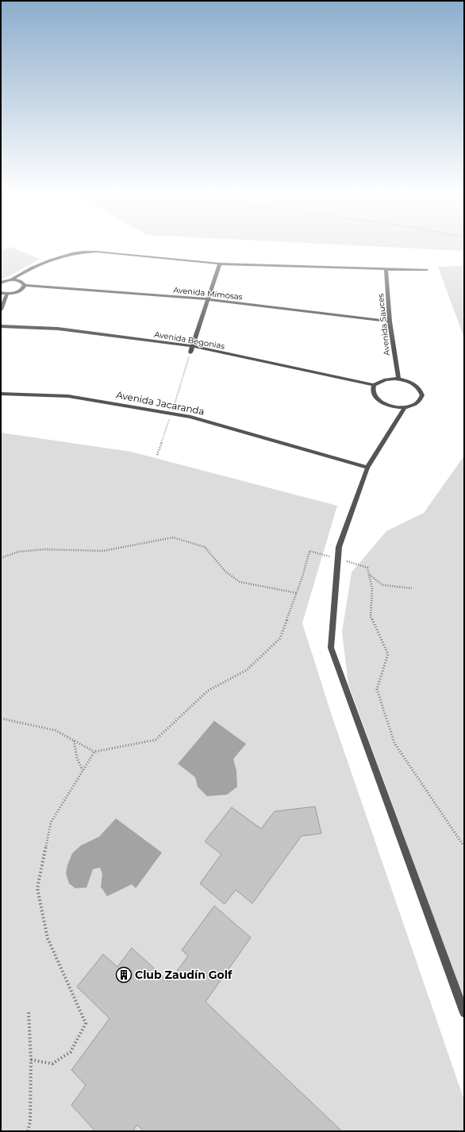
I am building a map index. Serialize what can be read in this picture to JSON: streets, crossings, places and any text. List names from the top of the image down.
{
  "streets": {
    "street": [
      "Avenida Mimosas",
      "Avenida Sauces",
      "Avenida Begonias",
      "Avenida Jacaranda"
    ]
  },
  "crossings": [
    ["Avenida Mimosas", "Avenida Sauces"],
    ["Avenida Sauces", "Avenida Begonias"]
  ],
  "places": {
    "building": ["Club Zaudín Golf"]
  }
}
